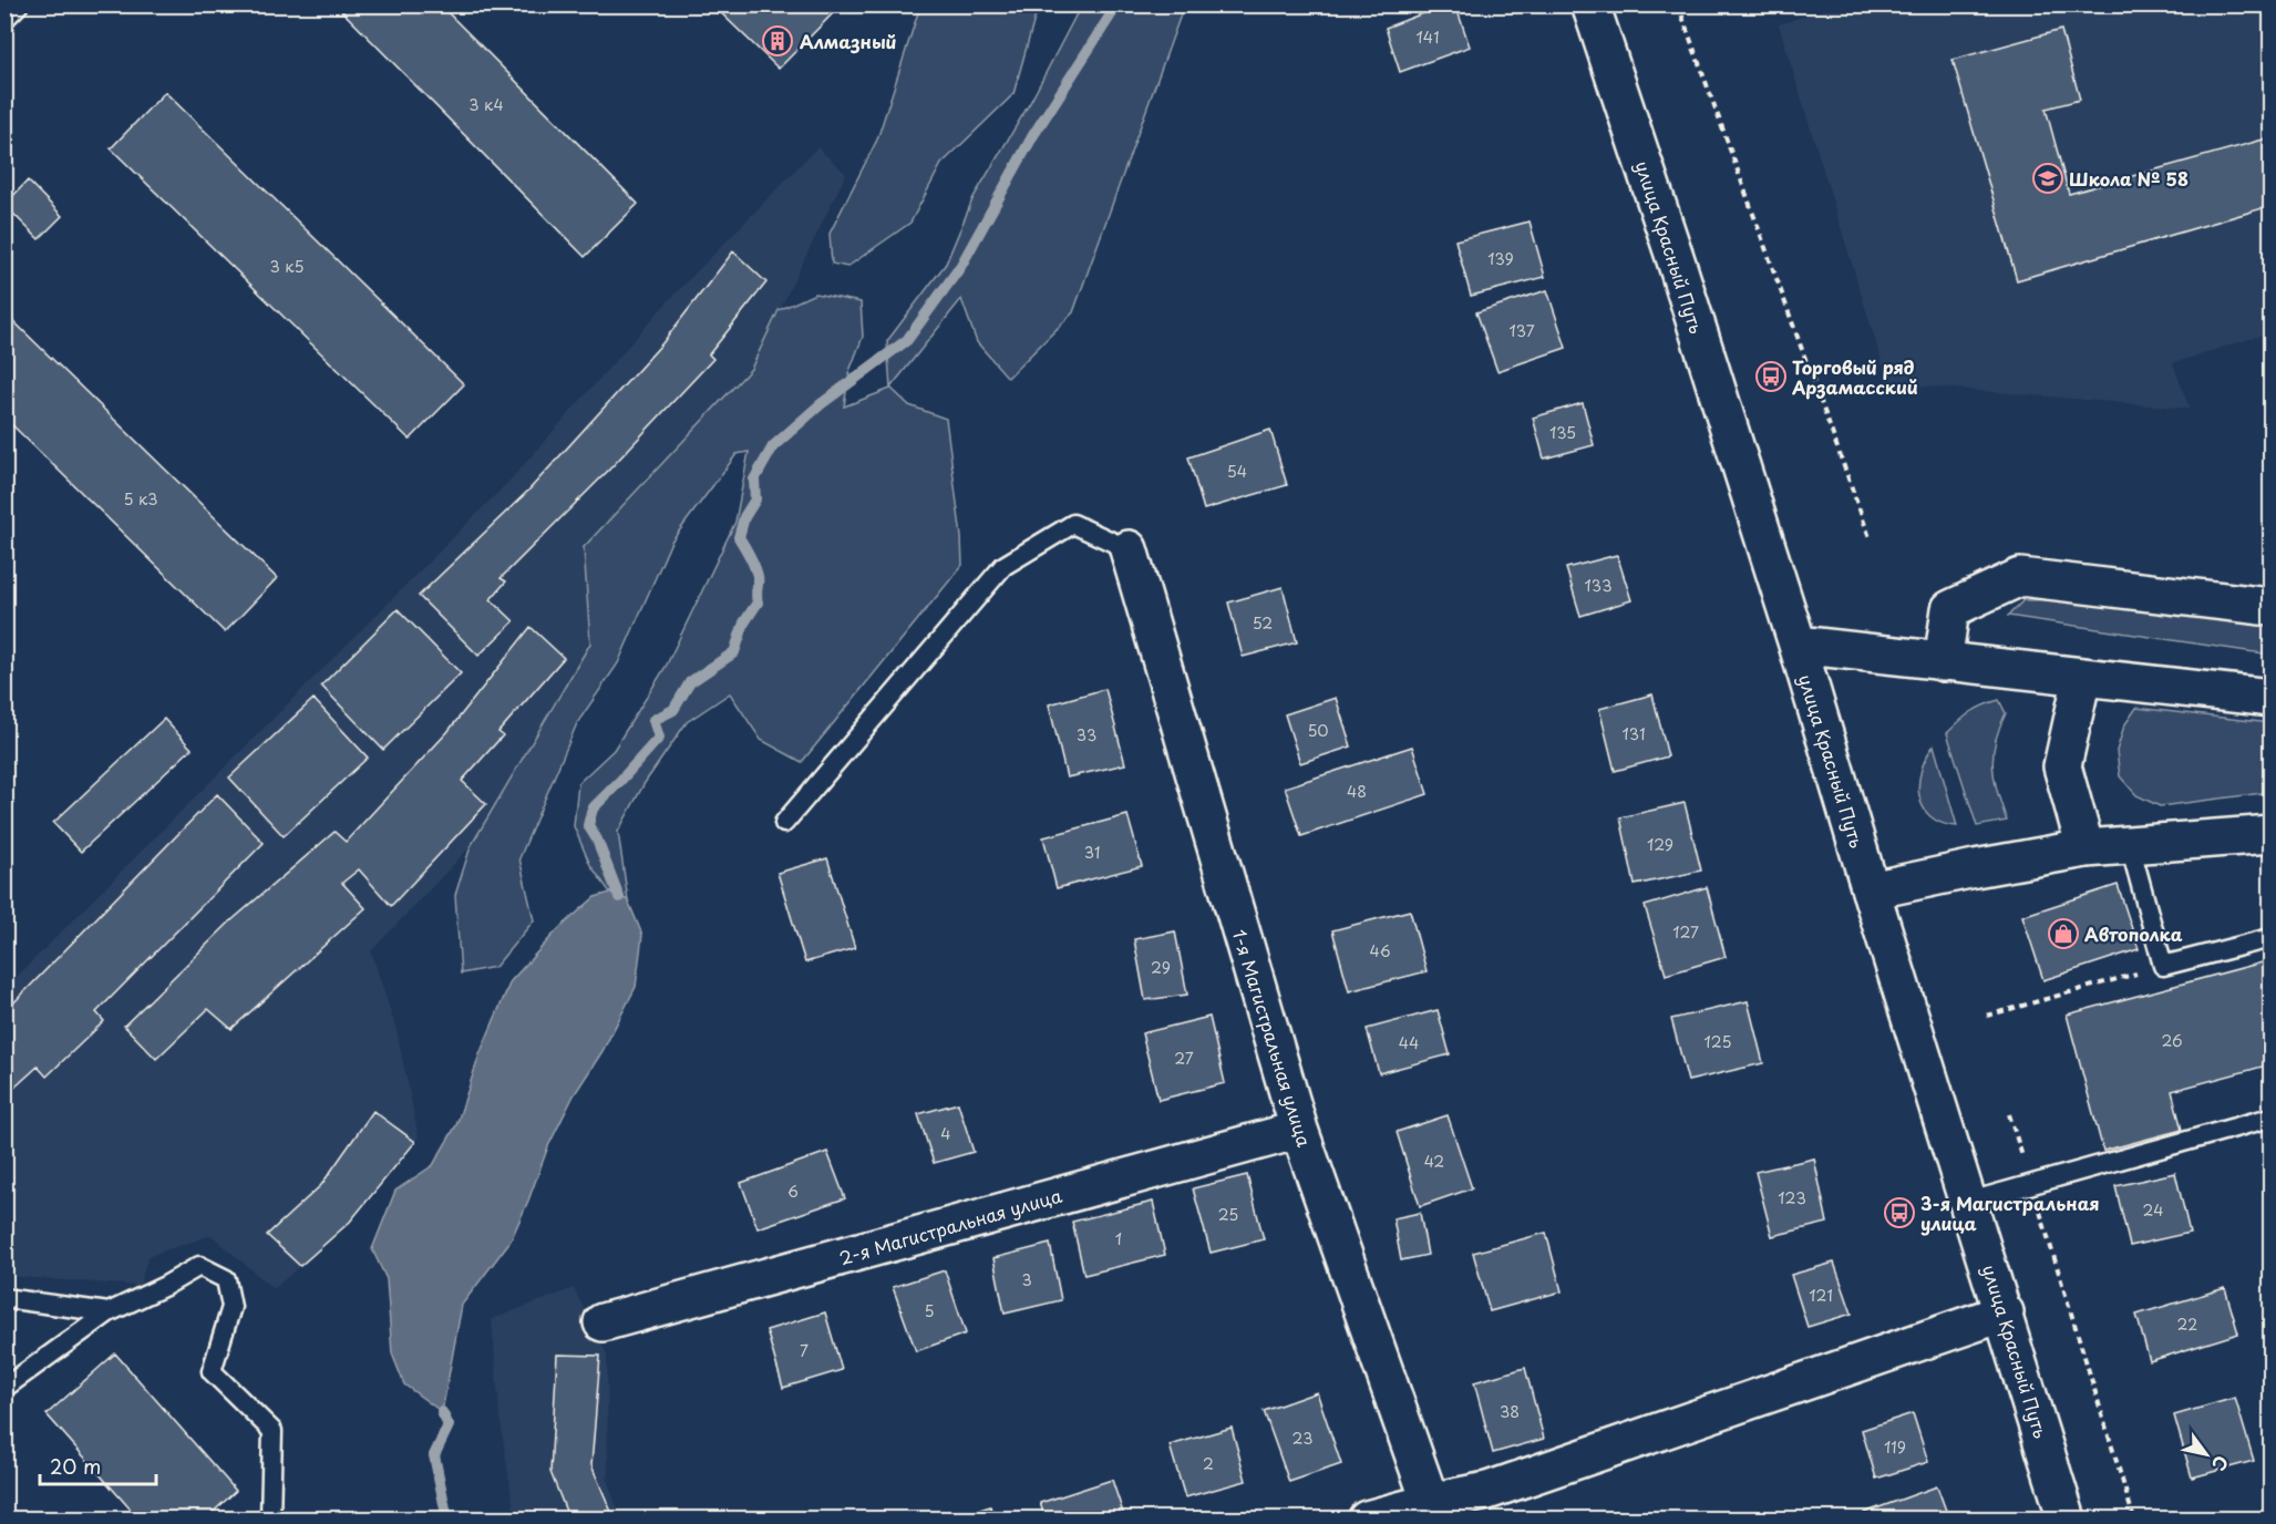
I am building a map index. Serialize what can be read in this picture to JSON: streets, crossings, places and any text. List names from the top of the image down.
{
  "streets": {
    "street": ["улица Красный Путь", "1-я Магистральная улица", "2-я Магистральная улица"]
  },
  "crossings": [
    ["1-я Магистральная улица", "2-я Магистральная улица"]
  ],
  "places": {
    "building": ["Алмазный"],
    "school or university": ["Школа № 58"],
    "bus stop": ["Торговый ряд Арзамасский", "3-я Магистральная улица"],
    "shop": ["Автополка"]
  },
  "house_numbers": [
    "141",
    "3 к4",
    "139",
    "3 к5",
    "137",
    "135",
    "54",
    "5 к3",
    "133",
    "52",
    "50",
    "131",
    "33",
    "48",
    "129",
    "31",
    "127",
    "46",
    "29",
    "26",
    "125",
    "44",
    "27",
    "4",
    "42",
    "6",
    "123",
    "24",
    "25",
    "1",
    "3",
    "121",
    "5",
    "22",
    "7",
    "38",
    "23",
    "119",
    "2"
  ],
  "scale_bar": "20 m",
  "north": "bottom right"
}
